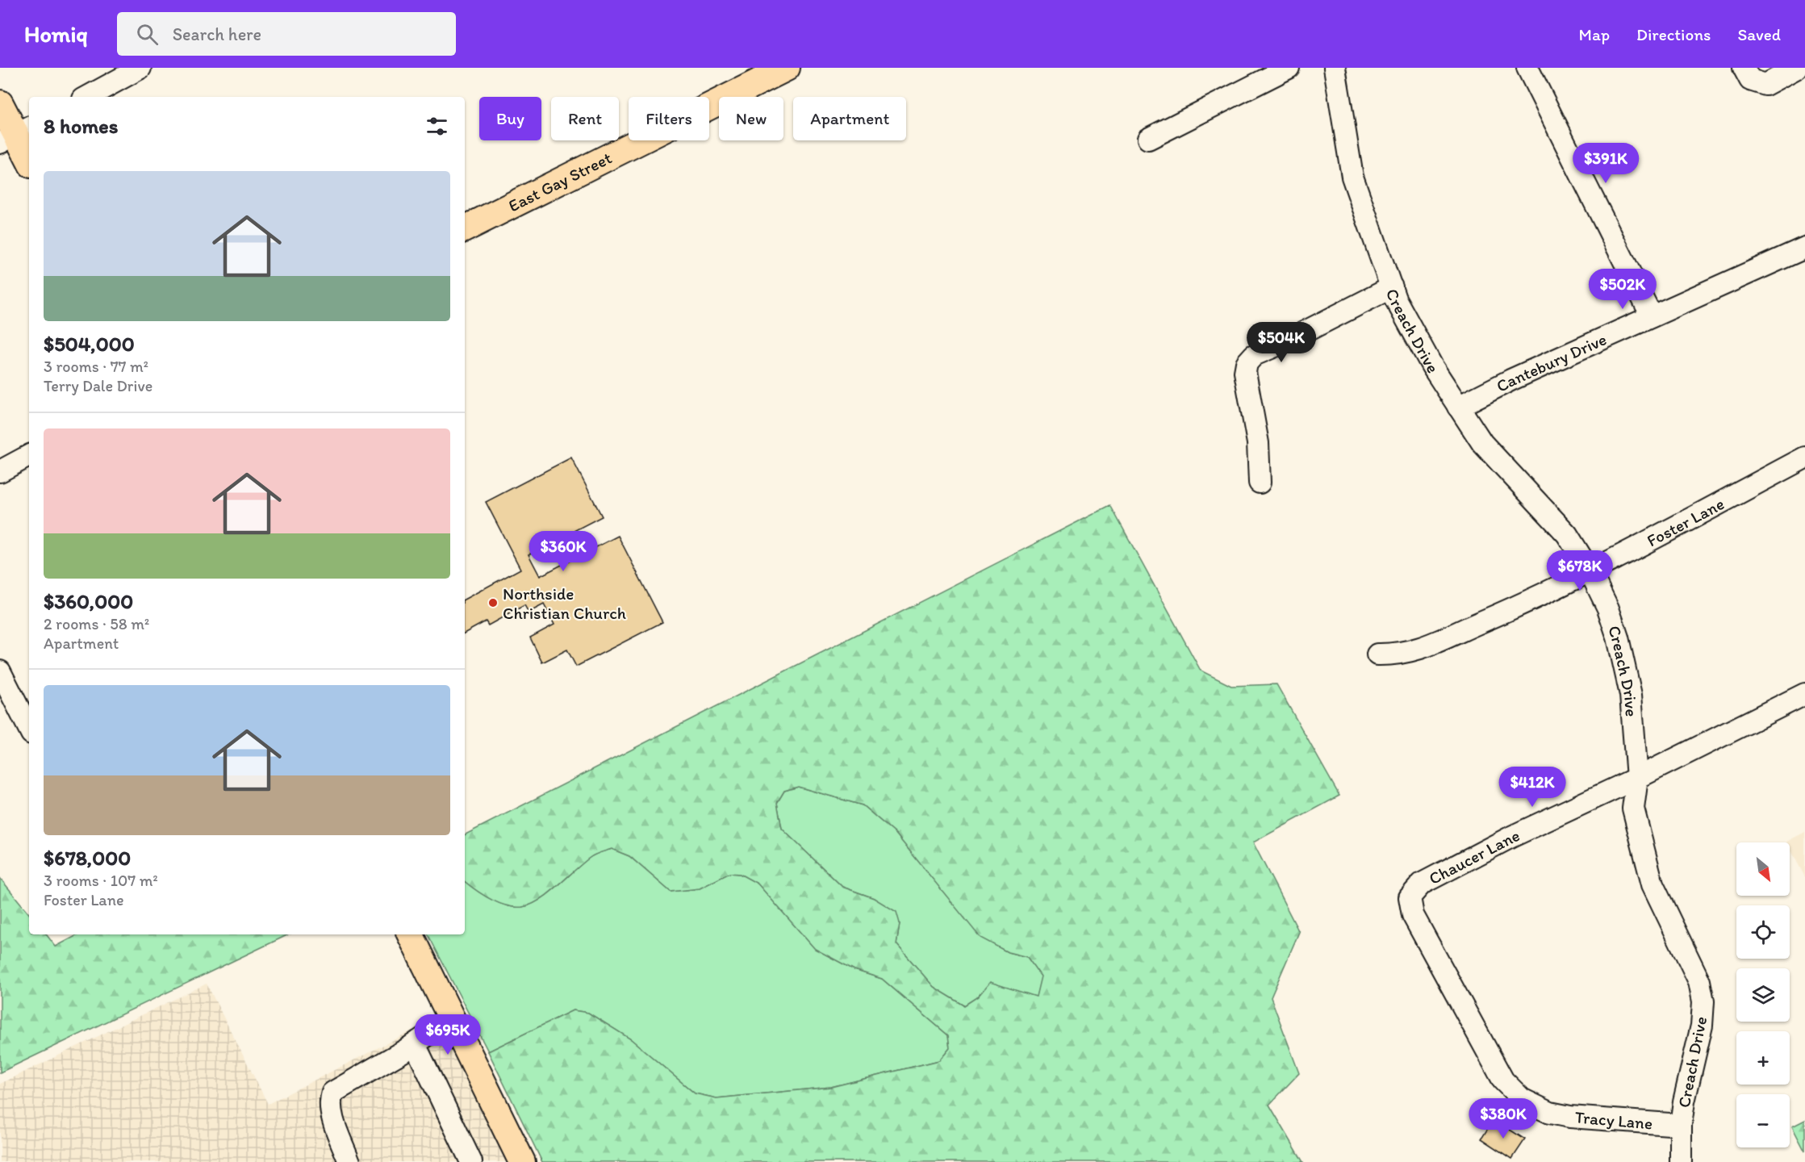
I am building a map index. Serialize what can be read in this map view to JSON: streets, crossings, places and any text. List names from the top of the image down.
{
  "streets": {
    "main road": ["East Gay Street"],
    "street": [
      "Creach Drive",
      "Cantebury Drive",
      "Foster Lane",
      "Chaucer Lane",
      "Tracy Lane"
    ]
  },
  "crossings": [
    ["Creach Drive", "Cantebury Drive"],
    ["Creach Drive", "Foster Lane"],
    ["Creach Drive", "Chaucer Lane"],
    ["Creach Drive", "Tracy Lane"],
    ["Chaucer Lane", "Tracy Lane"]
  ],
  "places": ["Northside Christian Church"],
  "north": "bottom right",
  "page": {
    "header": "Homiq",
    "search": "Search here",
    "nav": ["Map", "Directions", "Saved"],
    "chip": [
      "Buy",
      "Rent",
      "Filters",
      "New",
      "Apartment"
    ],
    "heading": "8 homes",
    "price": [
      "$391K",
      "$502K",
      "$504K",
      "$360K",
      "$678K",
      "$412K",
      "$695K",
      "$380K"
    ],
    "list": [
      {
        "name": "$504,000",
        "note": "3 rooms · 77 m² · Terry Dale Drive"
      },
      {
        "name": "$360,000",
        "note": "2 rooms · 58 m² · Apartment"
      },
      {
        "name": "$678,000",
        "note": "3 rooms · 107 m² · Foster Lane"
      }
    ],
    "map_buttons": ["+", "−"]
  }
}
